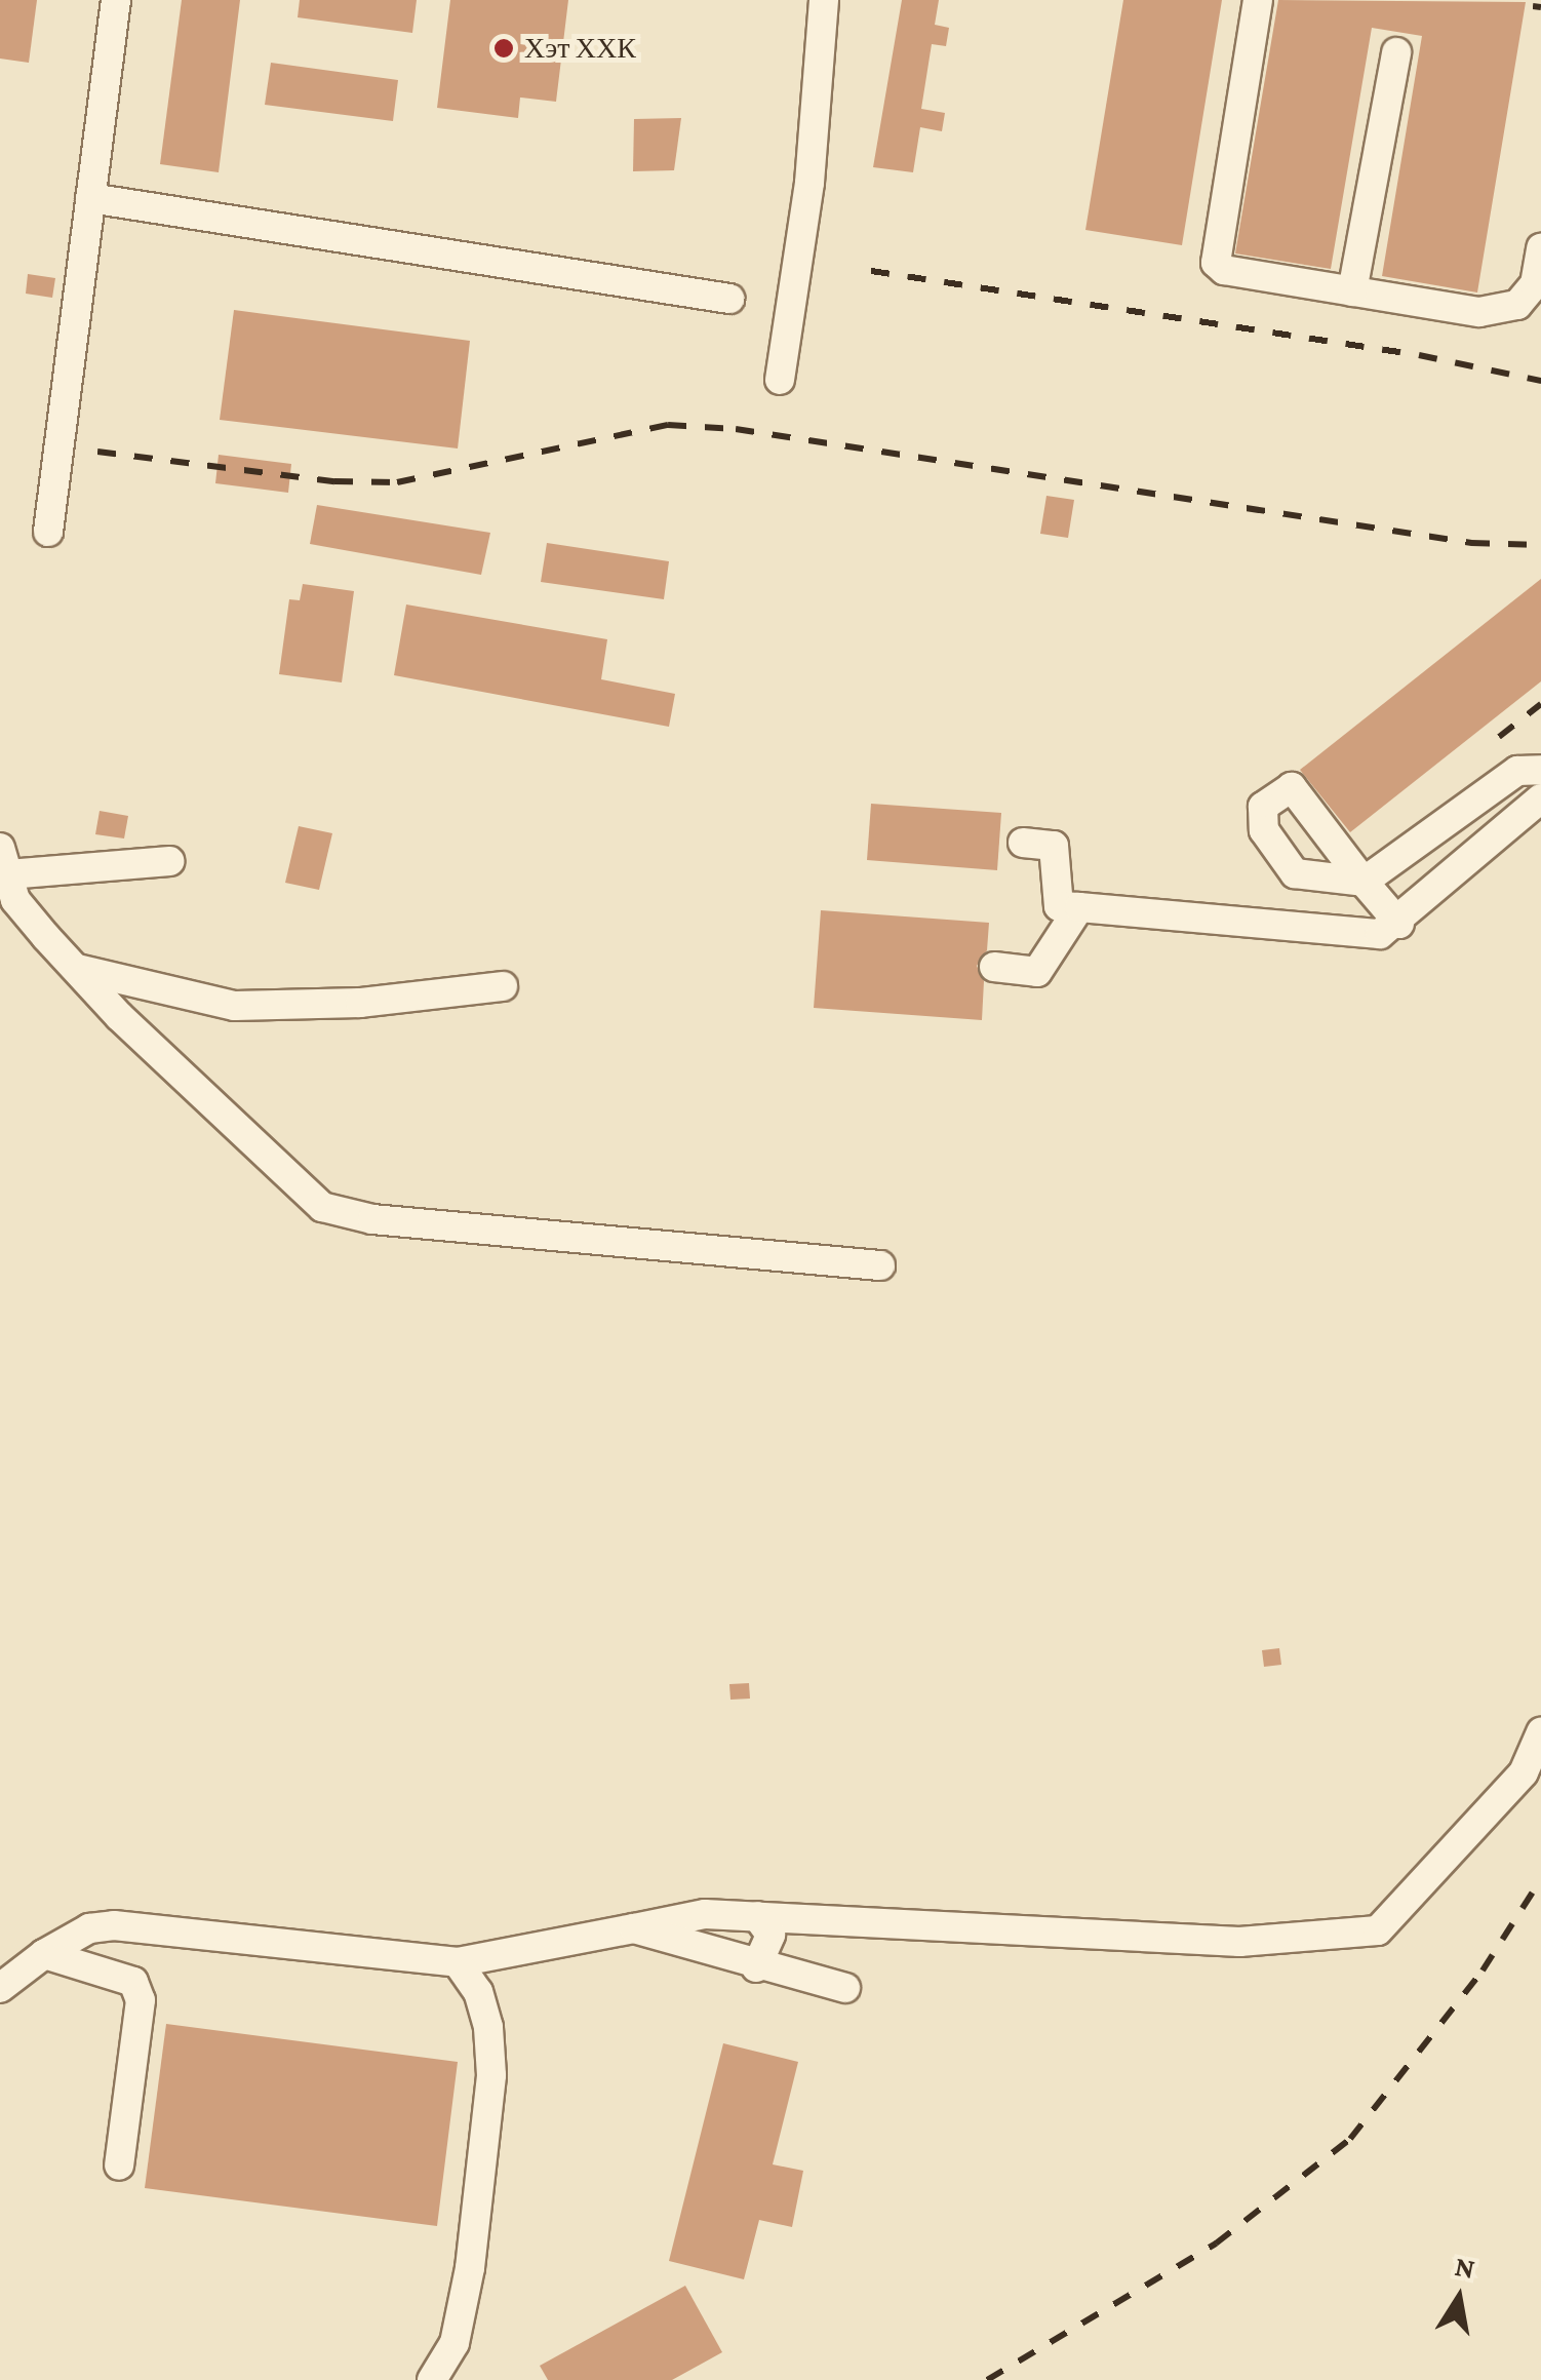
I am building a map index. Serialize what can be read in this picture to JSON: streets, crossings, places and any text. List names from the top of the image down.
{
  "places": ["Хэт ХХК"],
  "north": "top"
}
